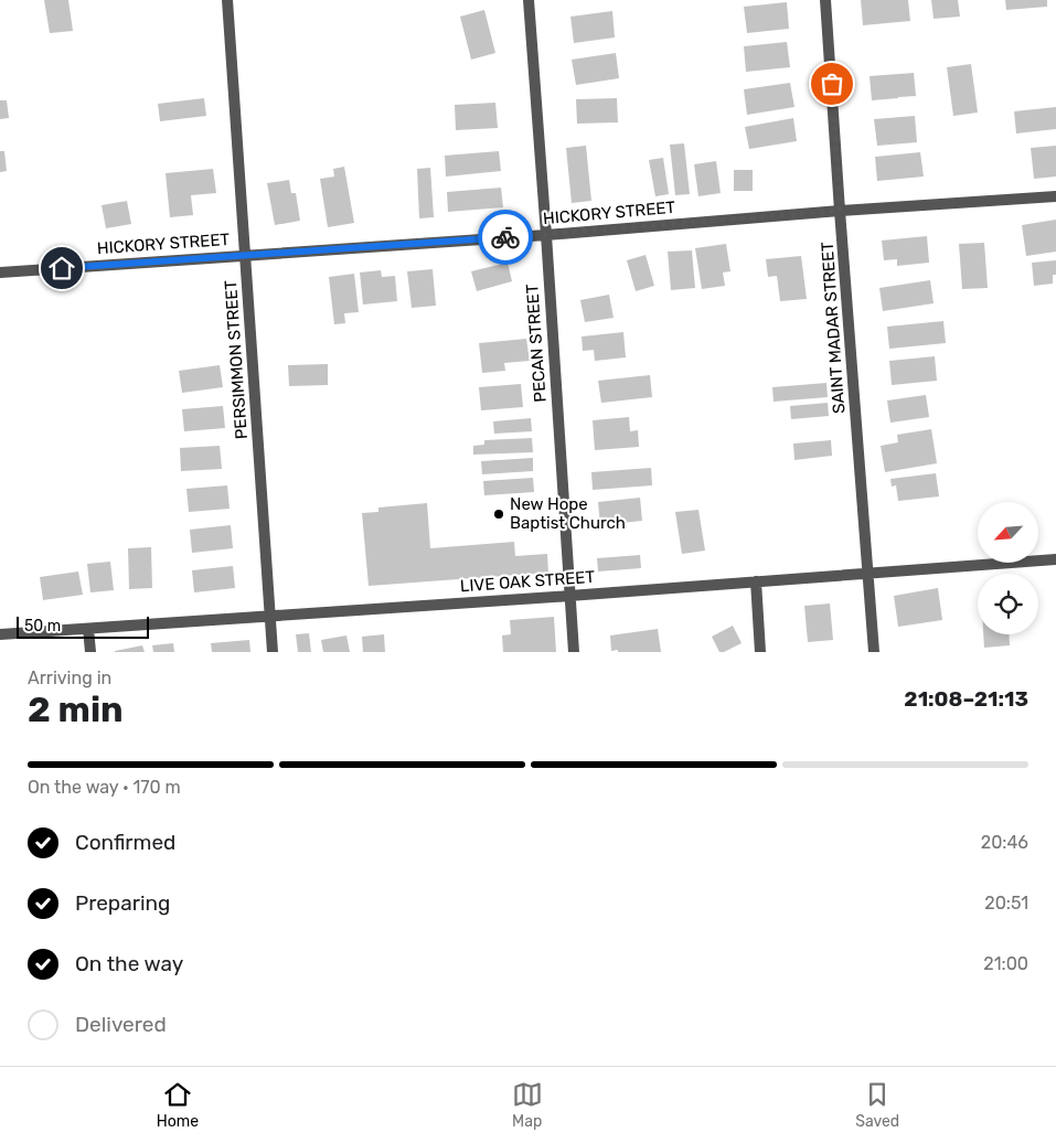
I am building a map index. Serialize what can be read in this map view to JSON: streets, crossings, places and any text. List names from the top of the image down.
{
  "streets": {
    "street": [
      "HICKORY STREET",
      "SAINT MADAR STREET",
      "PECAN STREET",
      "PERSIMMON STREET",
      "LIVE OAK STREET"
    ]
  },
  "crossings": [
    ["HICKORY STREET", "SAINT MADAR STREET"],
    ["HICKORY STREET", "PECAN STREET"],
    ["HICKORY STREET", "PERSIMMON STREET"],
    ["SAINT MADAR STREET", "LIVE OAK STREET"],
    ["PECAN STREET", "LIVE OAK STREET"],
    ["PERSIMMON STREET", "LIVE OAK STREET"]
  ],
  "places": ["New Hope Baptist Church"],
  "scale_bar": "50 m",
  "north": "bottom left",
  "page": {
    "scale": "50 m",
    "heading": ["2 min", "Arriving in", "21:08–21:13"],
    "bar": "On the way · 170 m",
    "list": [
      ["Confirmed", "20:46"],
      ["Preparing", "20:51"],
      ["On the way", "21:00"],
      "Delivered"
    ],
    "tabs": ["Home", "Map", "Saved"]
  }
}
